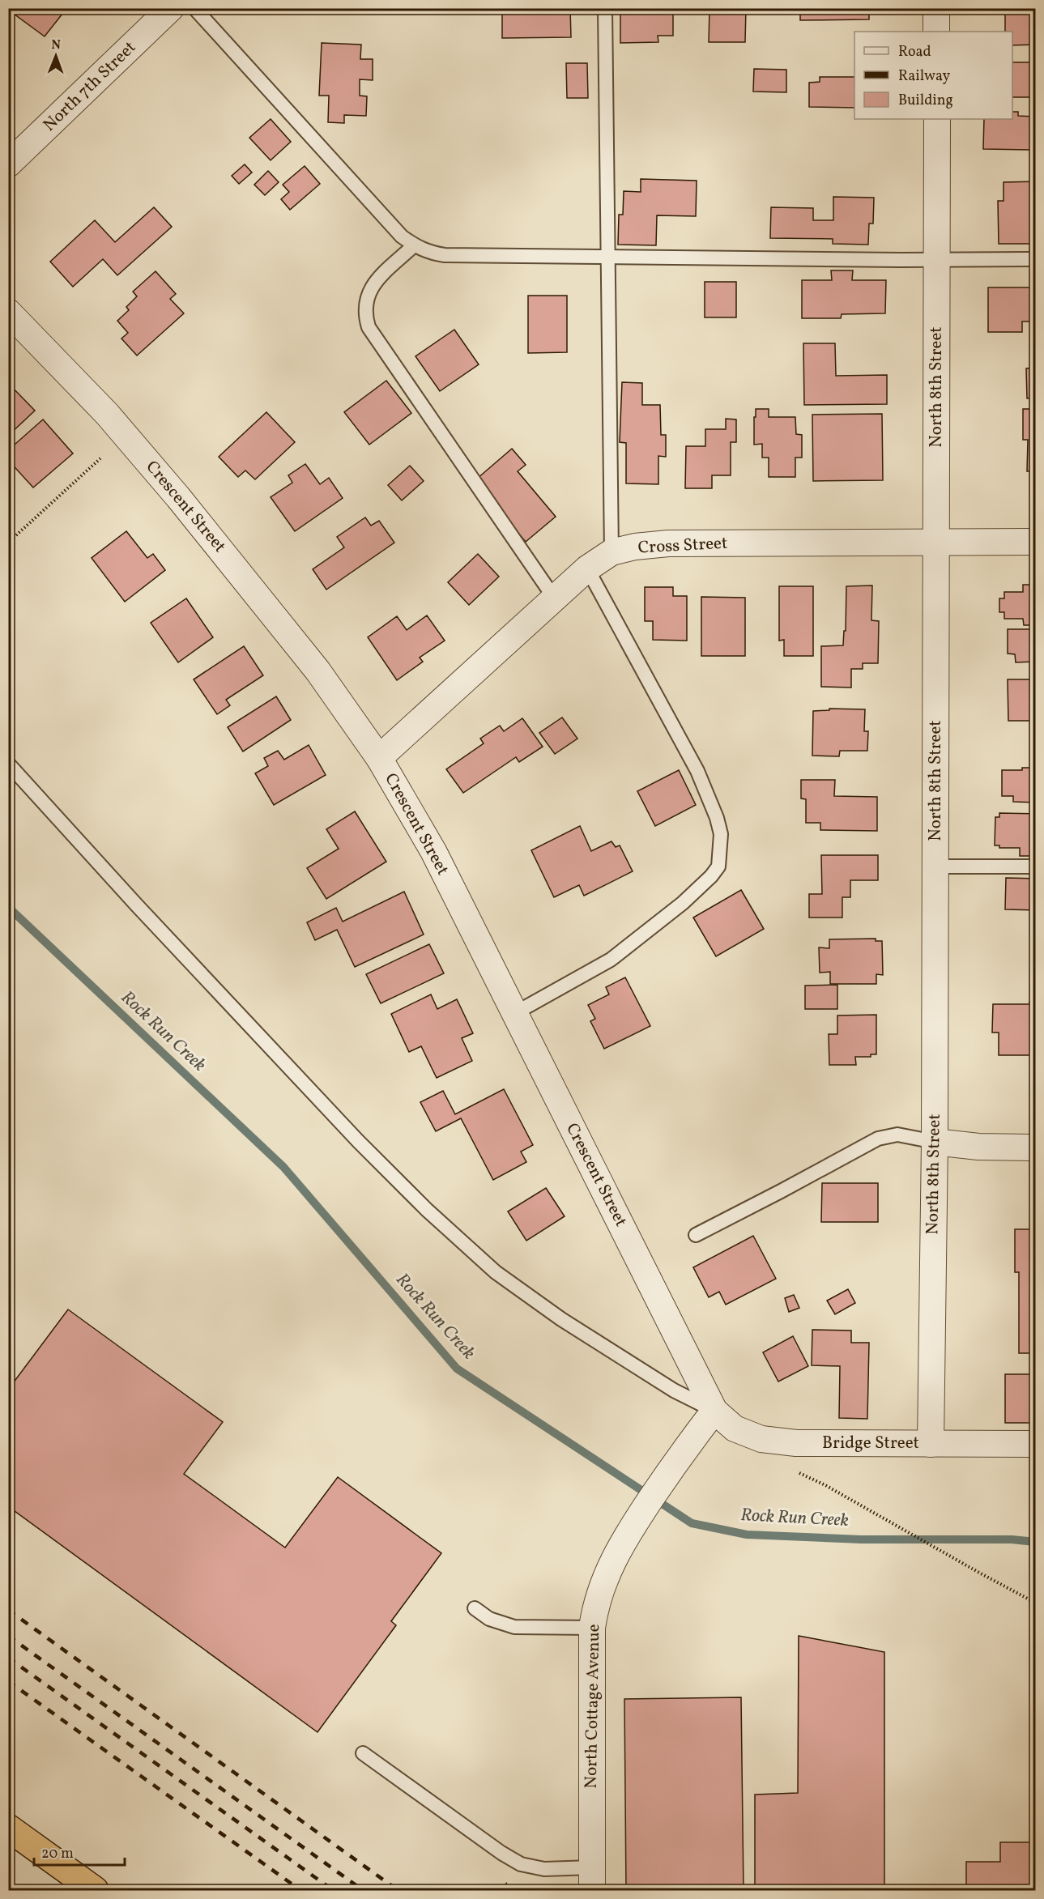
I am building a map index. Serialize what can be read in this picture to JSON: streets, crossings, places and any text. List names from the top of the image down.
{
  "streets": {
    "street": [
      "North 7th Street",
      "North 8th Street",
      "Crescent Street",
      "Cross Street",
      "Bridge Street",
      "North Cottage Avenue"
    ]
  },
  "crossings": [
    ["North 8th Street", "Cross Street"],
    ["North 8th Street", "Bridge Street"],
    ["Crescent Street", "Cross Street"],
    ["Crescent Street", "Bridge Street"],
    ["Crescent Street", "North Cottage Avenue"],
    ["Bridge Street", "North Cottage Avenue"]
  ],
  "water": ["Rock Run Creek"],
  "legend": ["Road", "Railway", "Building"],
  "scale_bar": "20 m",
  "north": "top"
}
